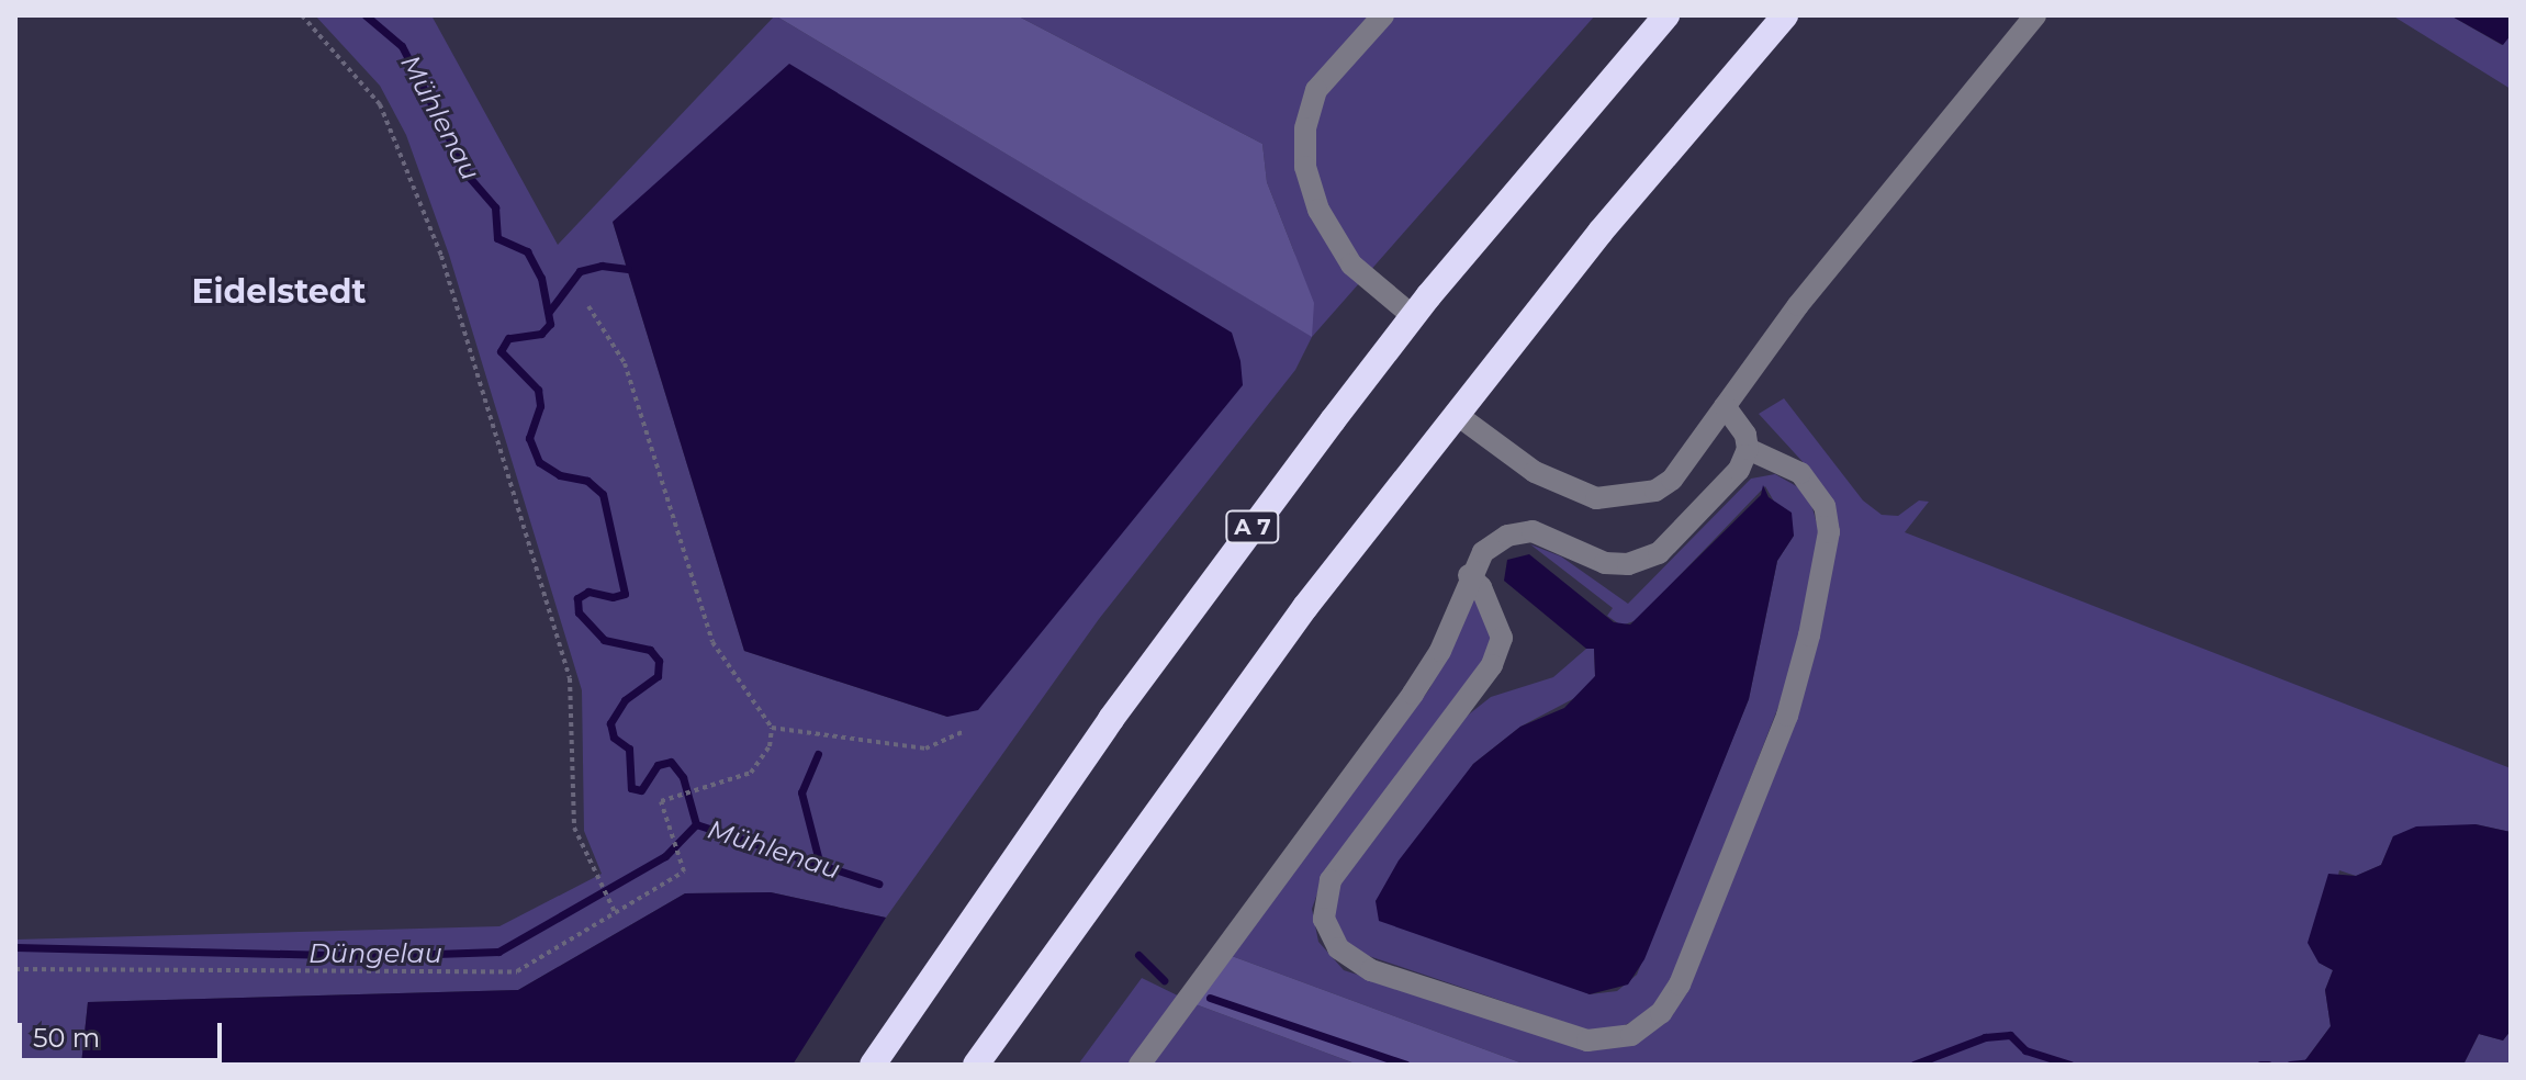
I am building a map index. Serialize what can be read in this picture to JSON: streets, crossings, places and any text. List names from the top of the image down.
{
  "streets": {
    "highway": ["A 7"]
  },
  "districts": ["Eidelstedt"],
  "water": ["Mühlenau", "Düngelau"],
  "scale_bar": "50 m"
}
